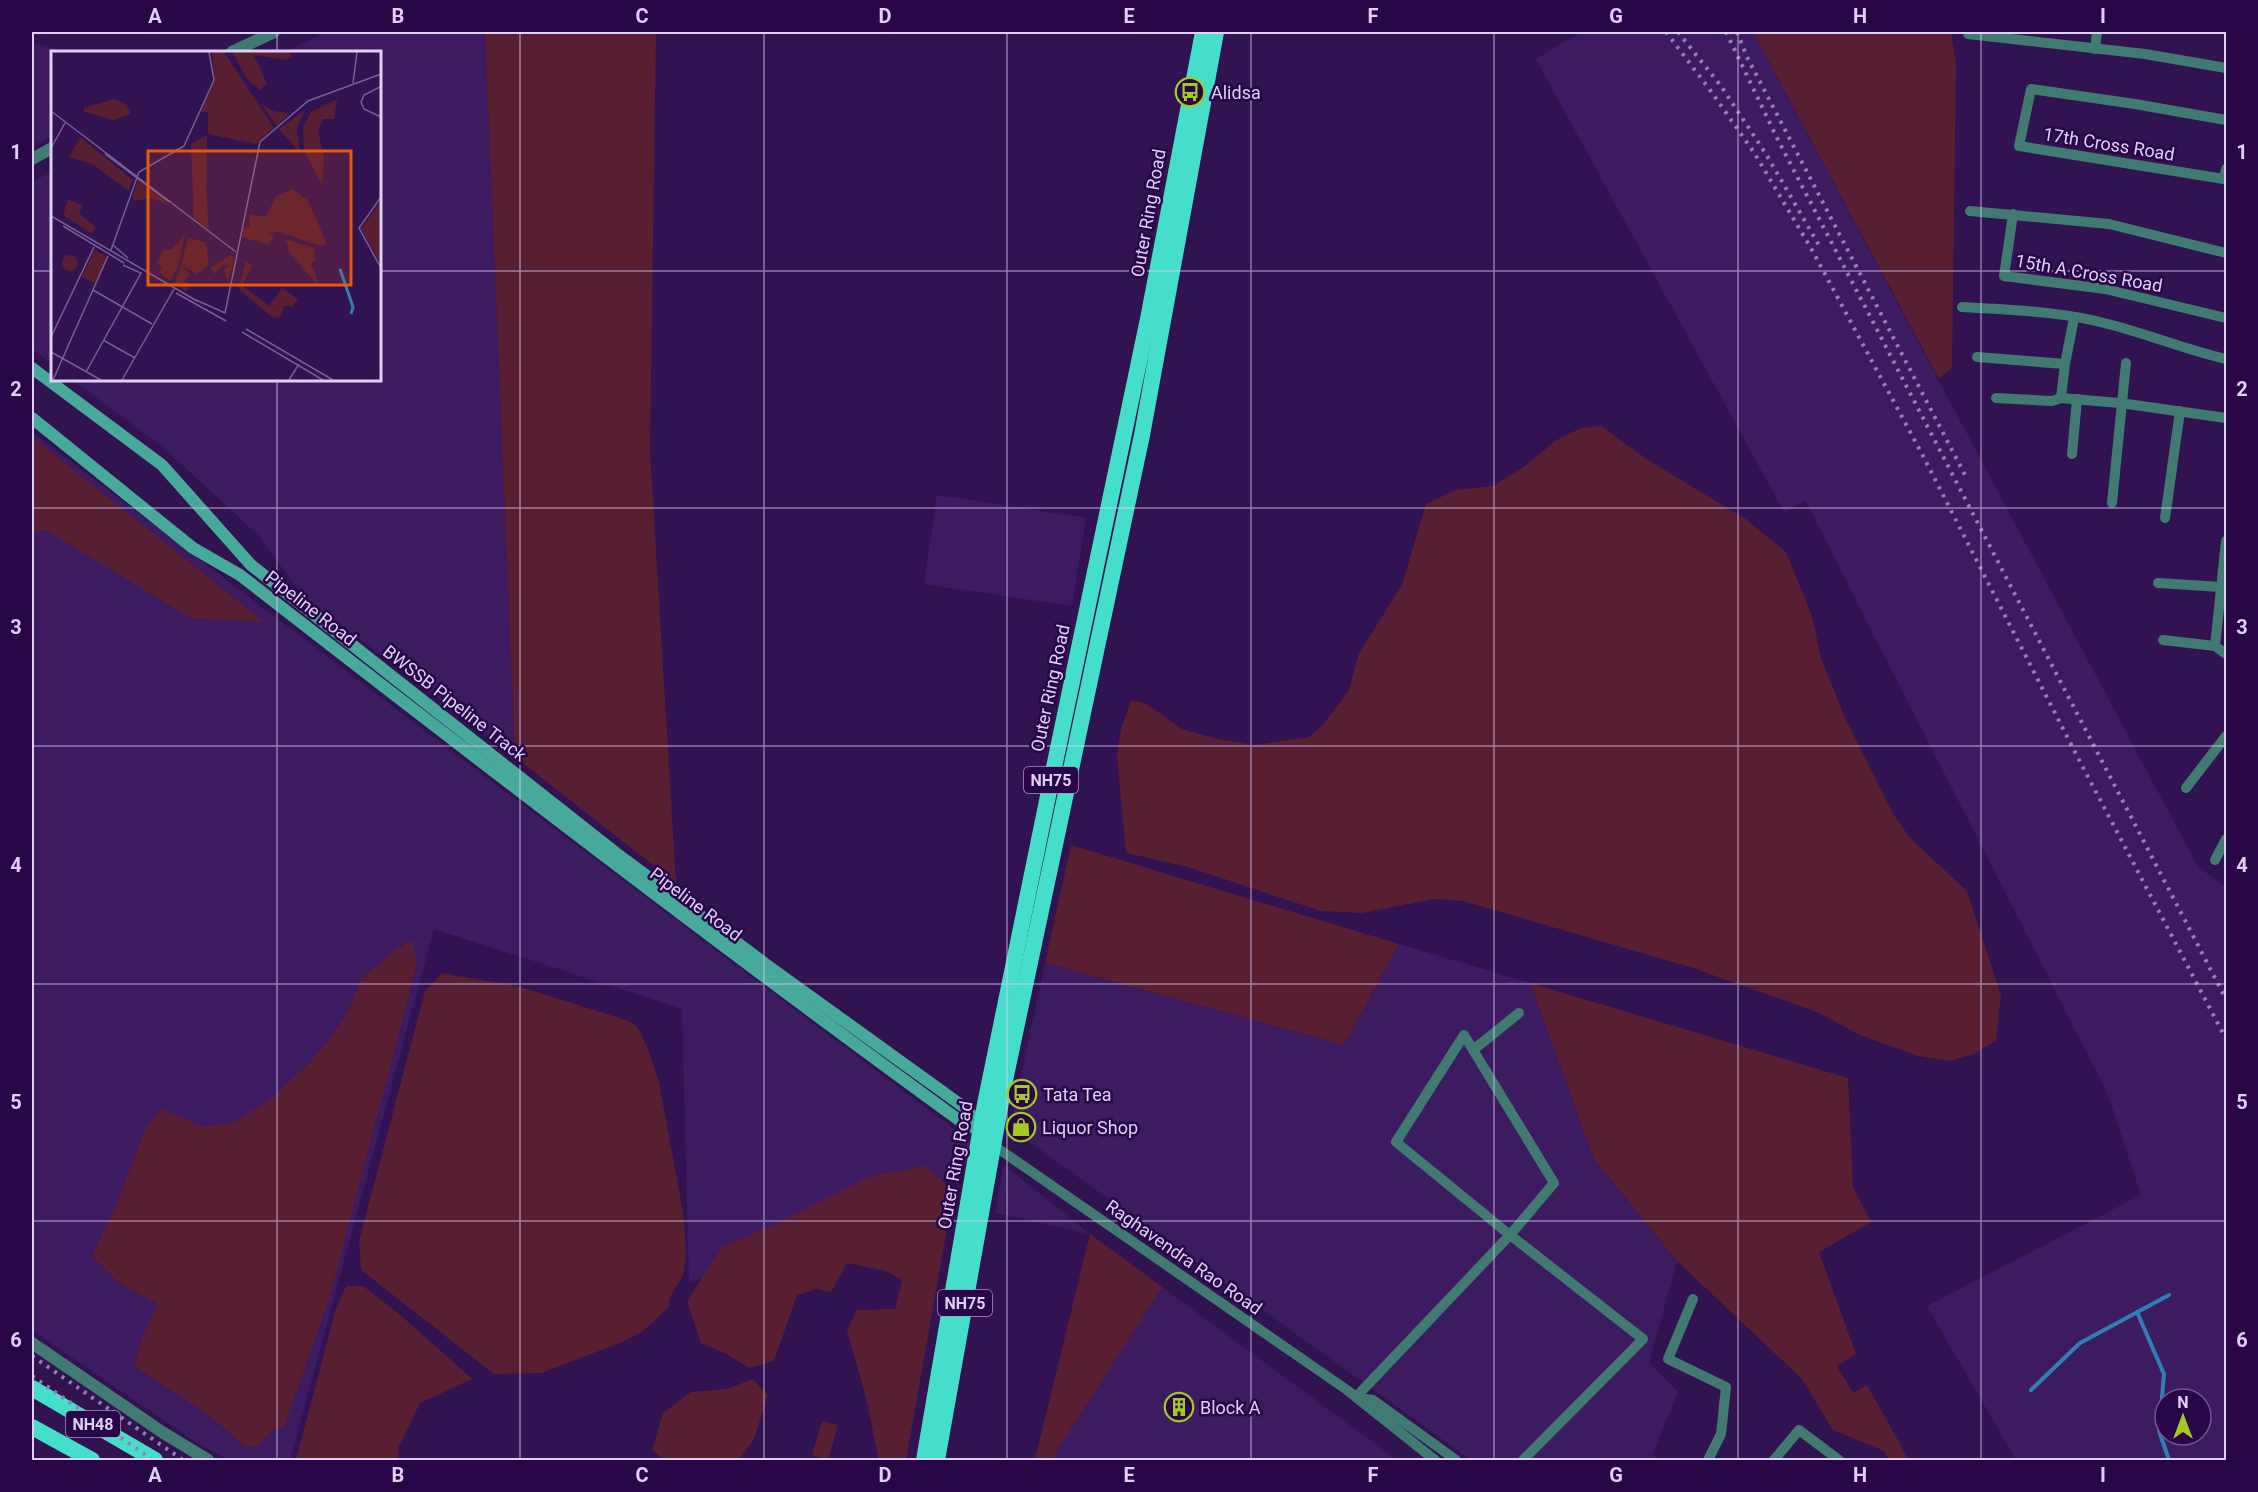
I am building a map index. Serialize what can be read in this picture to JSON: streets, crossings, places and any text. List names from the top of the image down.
{
  "streets": {
    "highway": ["Outer Ring Road", "NH75", "NH48"],
    "main road": ["Pipeline Road", "BWSSB Pipeline Track"],
    "street": ["17th Cross Road", "15th A Cross Road", "Raghavendra Rao Road"]
  },
  "crossings": [
    ["Outer Ring Road", "Pipeline Road"],
    ["Outer Ring Road", "Raghavendra Rao Road"],
    ["Pipeline Road", "BWSSB Pipeline Track"]
  ],
  "places": {
    "bus stop": ["Alidsa", "Tata Tea"],
    "shop": ["Liquor Shop"],
    "building": ["Block A"]
  },
  "north": "top",
  "grid": {
    "columns": [
      "A",
      "B",
      "C",
      "D",
      "E",
      "F",
      "G",
      "H",
      "I"
    ],
    "rows": [
      "1",
      "2",
      "3",
      "4",
      "5",
      "6"
    ]
  }
}
